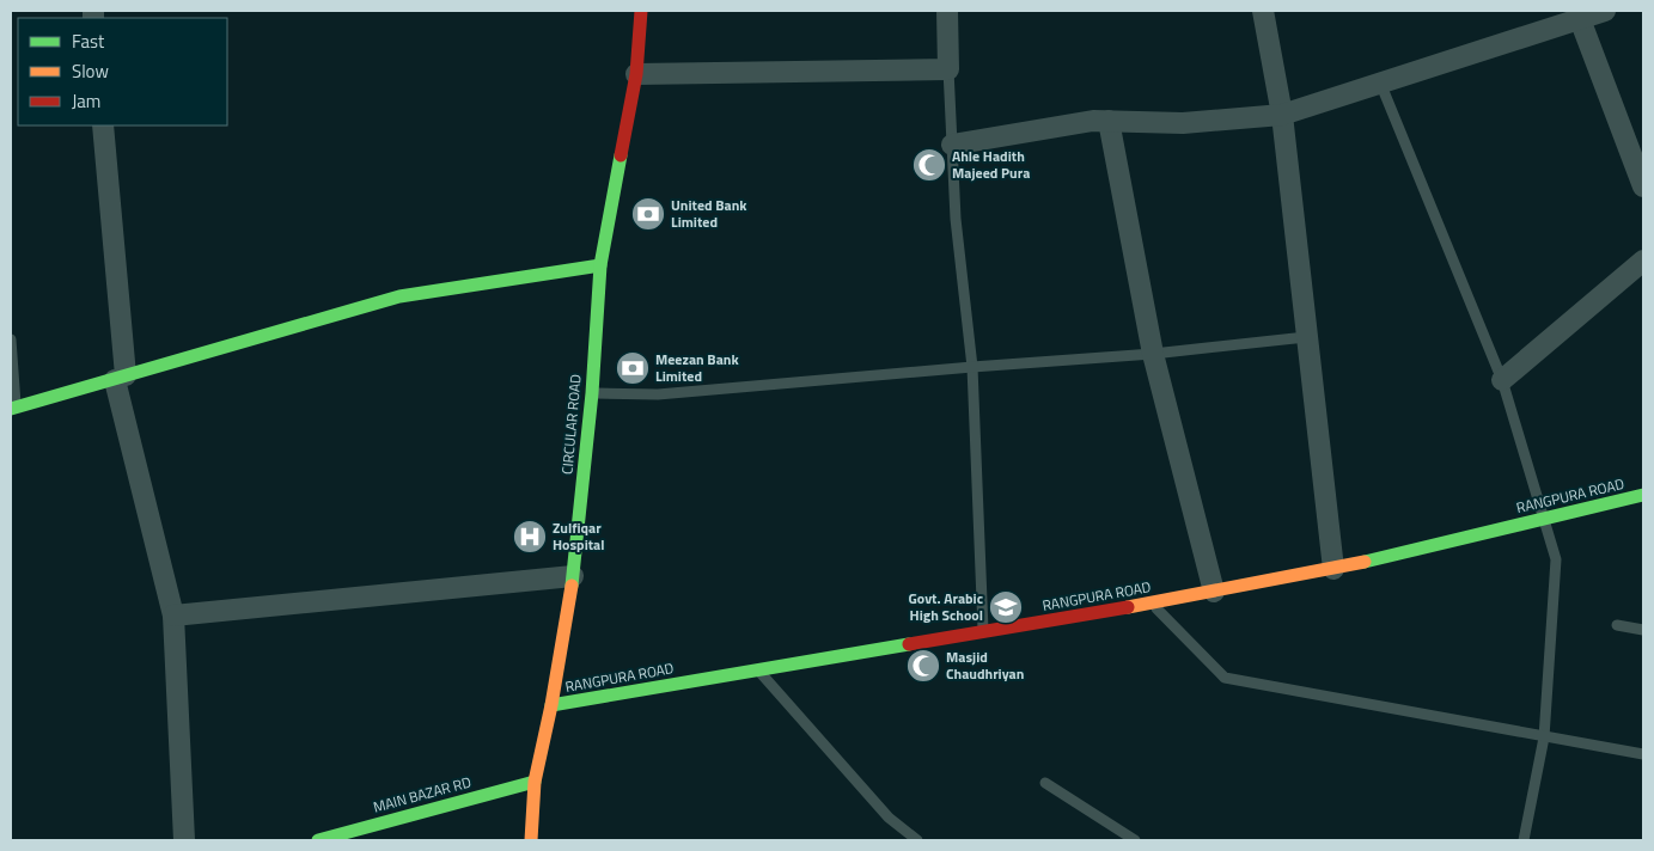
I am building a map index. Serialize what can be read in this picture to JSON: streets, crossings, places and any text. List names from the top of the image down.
{
  "streets": {
    "street": ["CIRCULAR ROAD", "RANGPURA ROAD", "MAIN BAZAR RD"]
  },
  "crossings": [
    ["CIRCULAR ROAD", "RANGPURA ROAD"],
    ["CIRCULAR ROAD", "MAIN BAZAR RD"]
  ],
  "places": {
    "mosque": ["Ahle Hadith Majeed Pura", "Masjid Chaudhriyan"],
    "bank": ["United Bank Limited", "Meezan Bank Limited"],
    "hospital": ["Zulfiqar Hospital"],
    "school or university": ["Govt. Arabic High School"]
  },
  "legend": ["Fast", "Slow", "Jam"]
}
